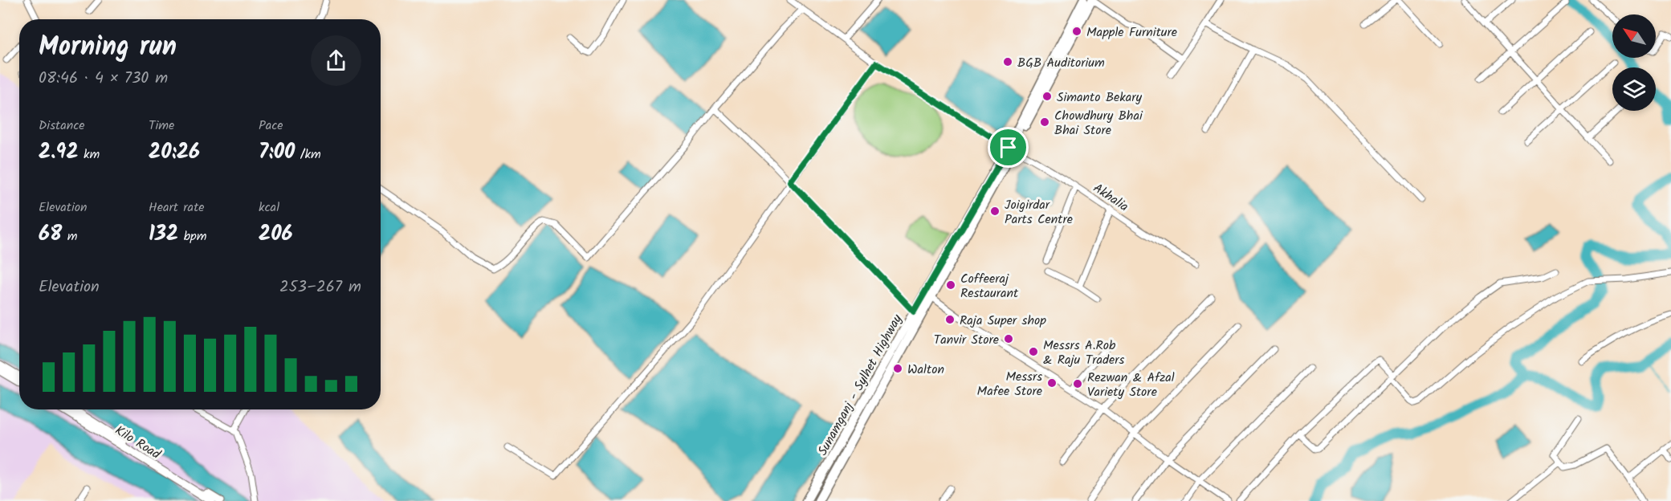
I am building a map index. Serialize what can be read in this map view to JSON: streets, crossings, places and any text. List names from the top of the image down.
{
  "streets": {
    "main road": ["Sunamganj - Sylhet Highway"],
    "street": ["Akhalia", "Kilo Road"]
  },
  "crossings": [
    ["Akhalia", "Sunamganj - Sylhet Highway"]
  ],
  "places": [
    "Mapple Furniture",
    "BGB Auditorium",
    "Simanto Bekary",
    "Chowdhury Bhai Bhai Store",
    "Joigirdar Parts Centre",
    "Coffeeraj Restaurant",
    "Raja Super shop",
    "Tanvir Store",
    "Messrs A.Rob & Raju Traders",
    "Walton",
    "Messrs Mafee Store",
    "Rezwan & Afzal Variety Store"
  ],
  "north": "top left",
  "page": {
    "heading": ["Morning run", "08:46 · 4 × 730 m"],
    "stats": [
      ["Distance", "2.92 km"],
      ["Time", "20:26"],
      ["Pace", "7:00 /km"],
      ["Elevation", "68 m"],
      ["Heart rate", "132 bpm"],
      ["kcal", "206"]
    ],
    "chart": ["Elevation", "253–267 m"]
  }
}
